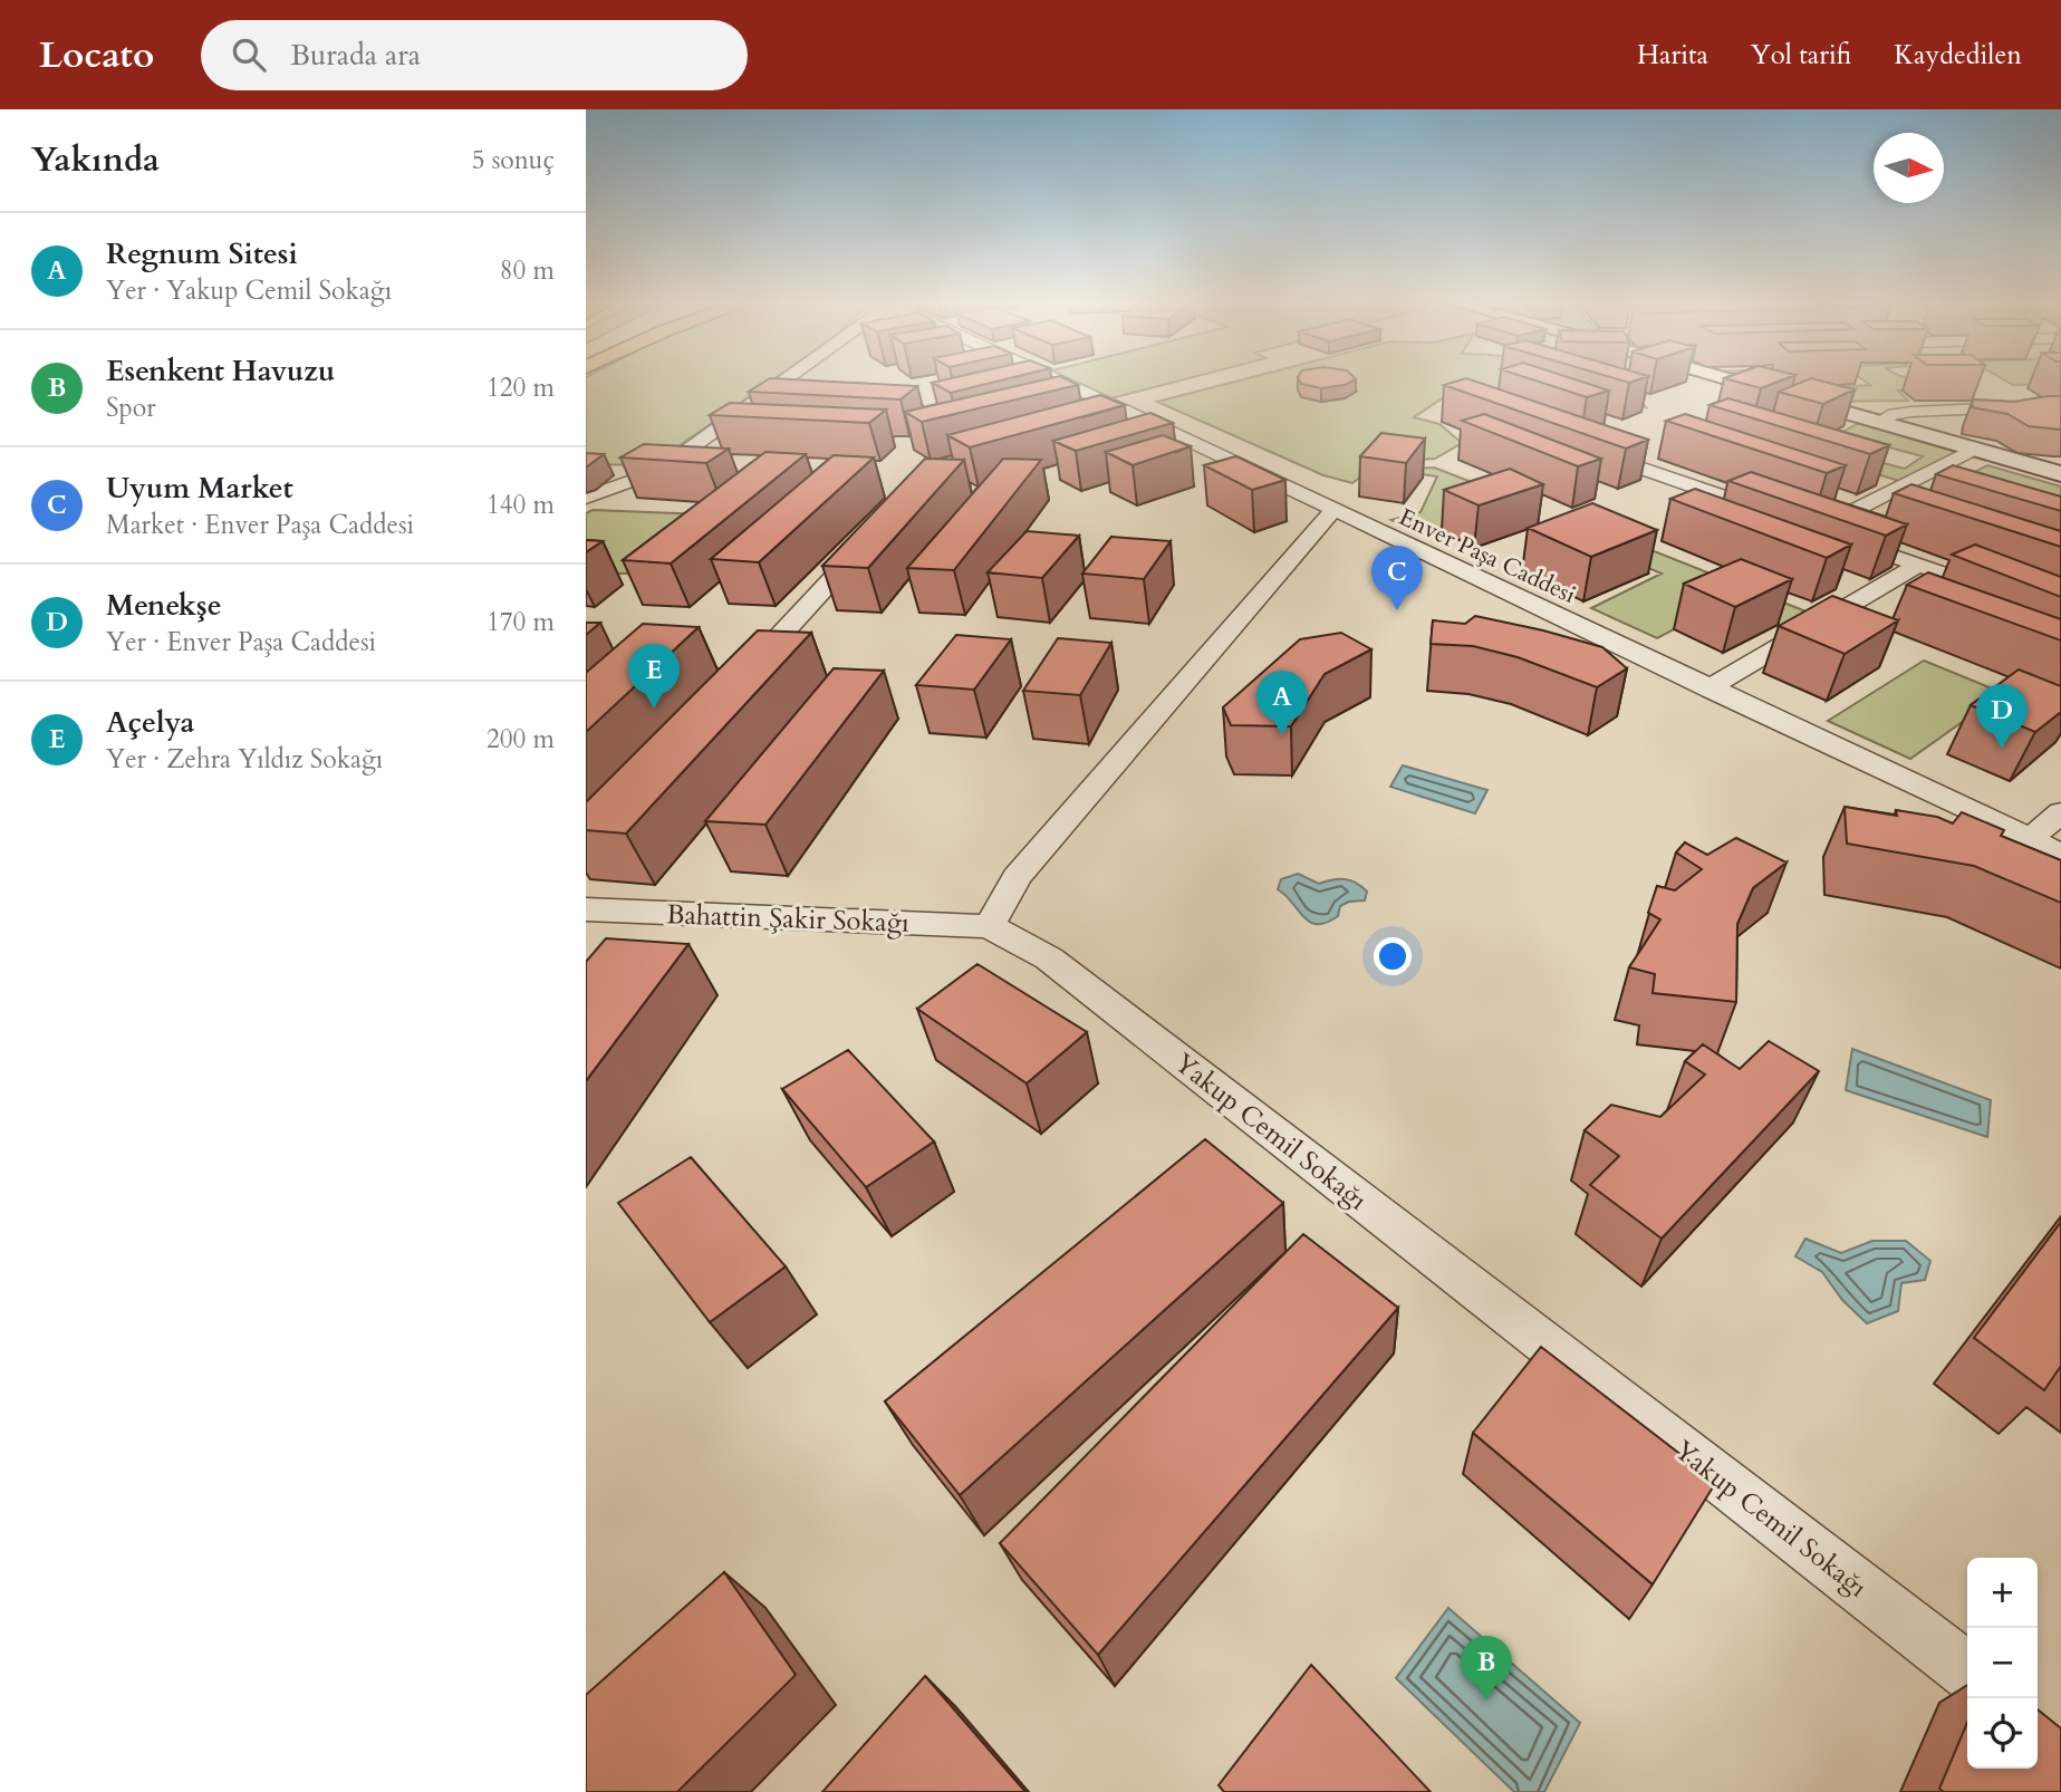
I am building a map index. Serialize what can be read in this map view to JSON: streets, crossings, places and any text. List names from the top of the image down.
{
  "streets": {
    "street": ["Enver Paşa Caddesi", "Bahattin Şakir Sokağı", "Yakup Cemil Sokağı"]
  },
  "crossings": [
    ["Bahattin Şakir Sokağı", "Yakup Cemil Sokağı"]
  ],
  "north": "right",
  "page": {
    "header": "Locato",
    "search": "Burada ara",
    "nav": ["Harita", "Yol tarifi", "Kaydedilen"],
    "heading": ["Yakında", "5 sonuç"],
    "list": [
      {
        "mark": "A",
        "name": "Regnum Sitesi",
        "note": "Yer · Yakup Cemil Sokağı",
        "value": "80 m"
      },
      {
        "mark": "B",
        "name": "Esenkent Havuzu",
        "note": "Spor",
        "value": "120 m"
      },
      {
        "mark": "C",
        "name": "Uyum Market",
        "note": "Market · Enver Paşa Caddesi",
        "value": "140 m"
      },
      {
        "mark": "D",
        "name": "Menekşe",
        "note": "Yer · Enver Paşa Caddesi",
        "value": "170 m"
      },
      {
        "mark": "E",
        "name": "Açelya",
        "note": "Yer · Zehra Yıldız Sokağı",
        "value": "200 m"
      }
    ],
    "pins": [
      "C",
      "E",
      "A",
      "D",
      "B"
    ],
    "map_buttons": ["+", "−"]
  }
}
